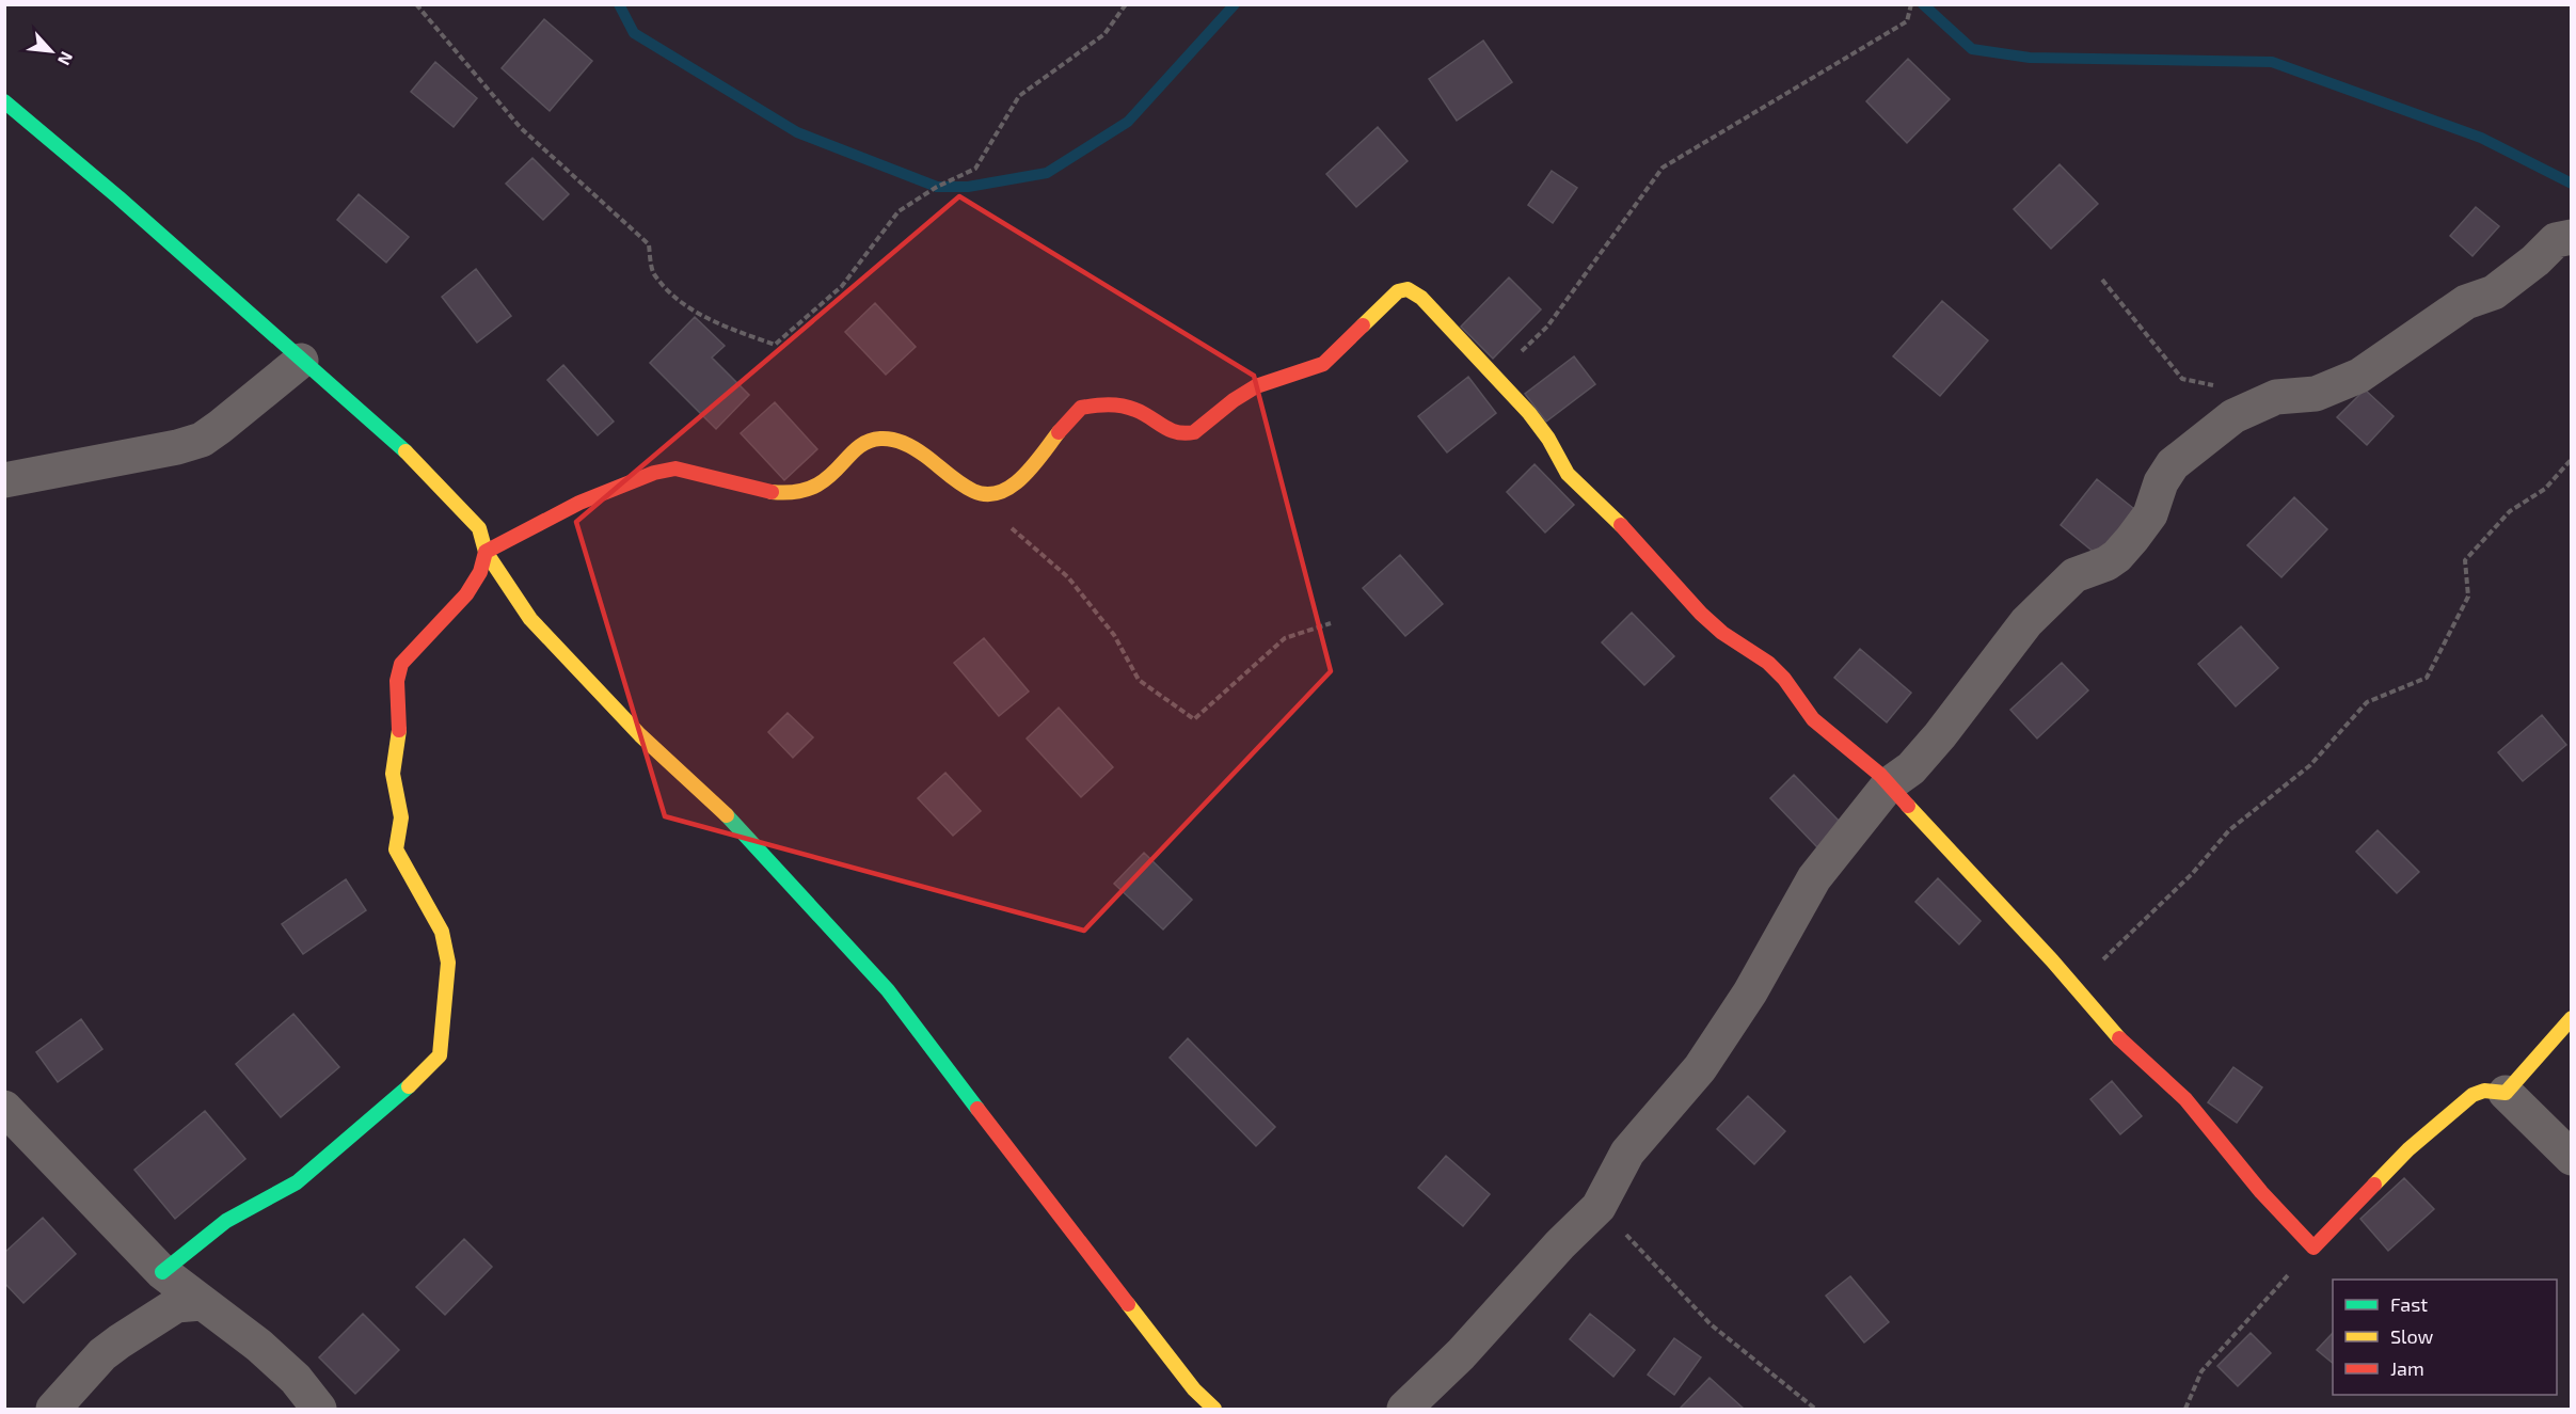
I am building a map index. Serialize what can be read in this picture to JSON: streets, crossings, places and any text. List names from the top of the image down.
{
  "legend": ["Fast", "Slow", "Jam"],
  "north": "bottom right"
}
